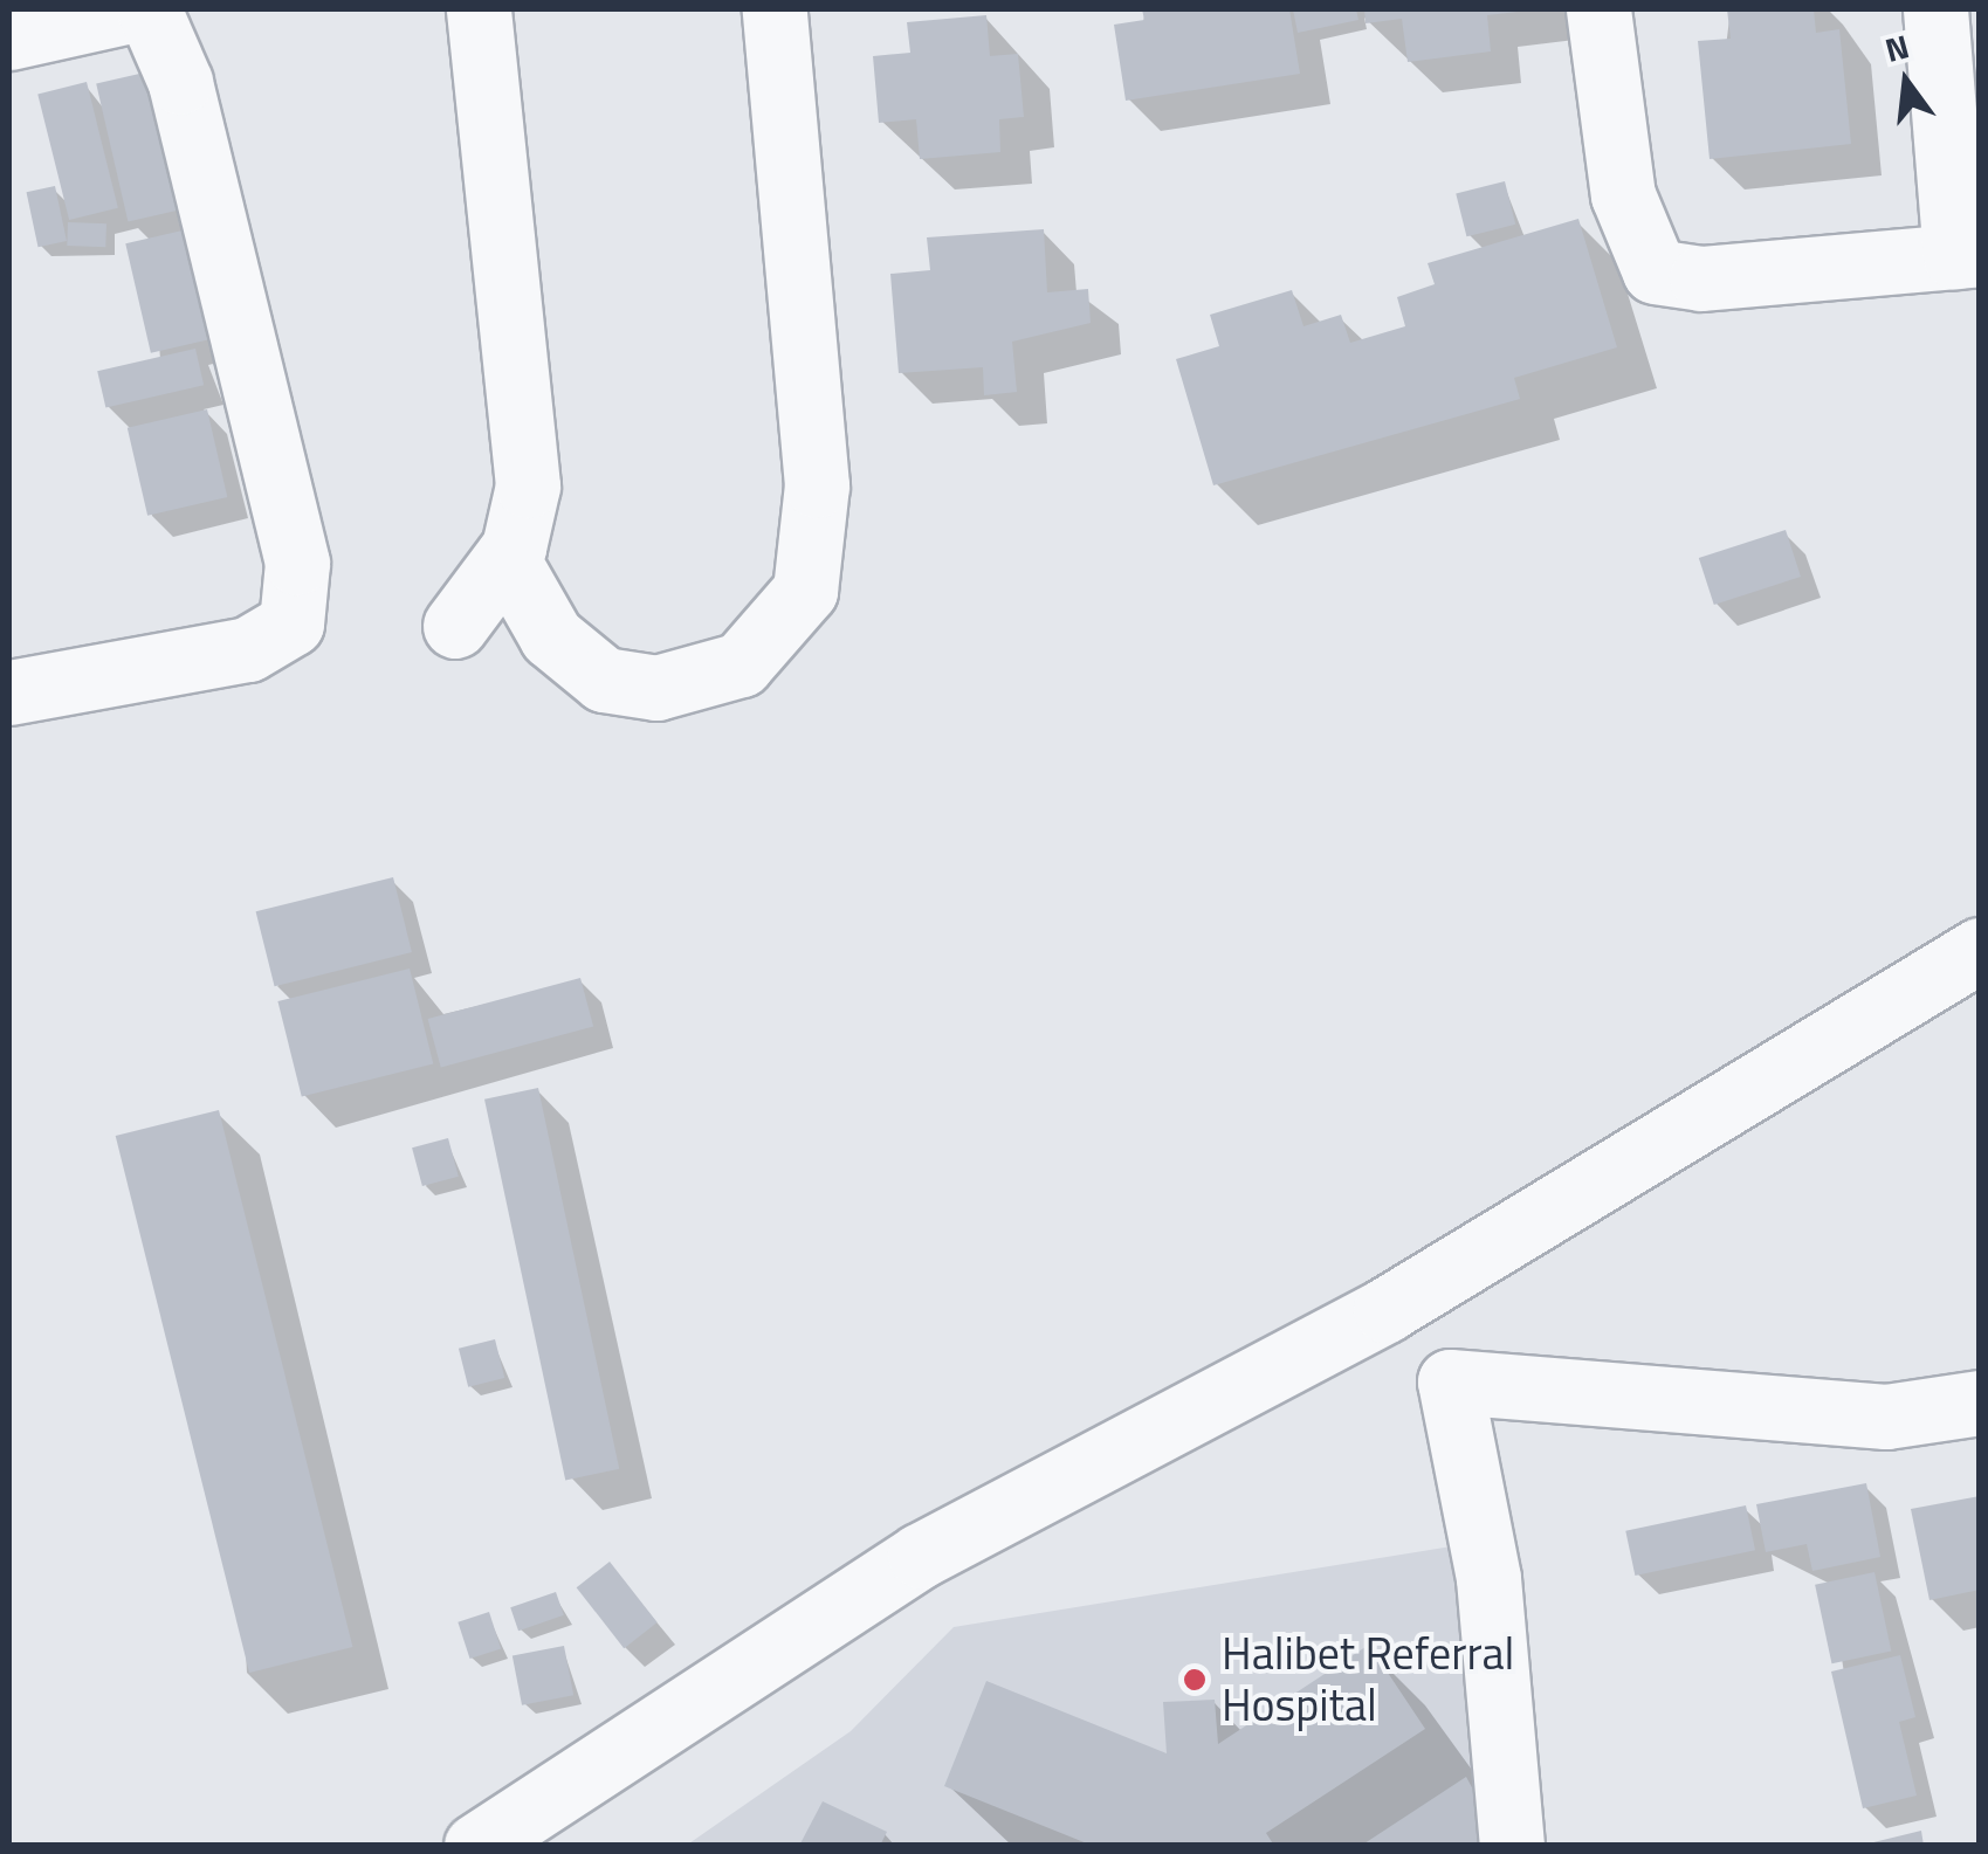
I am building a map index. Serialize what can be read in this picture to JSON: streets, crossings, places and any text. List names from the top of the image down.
{
  "places": ["Halibet Referral Hospital"],
  "north": "top"
}
